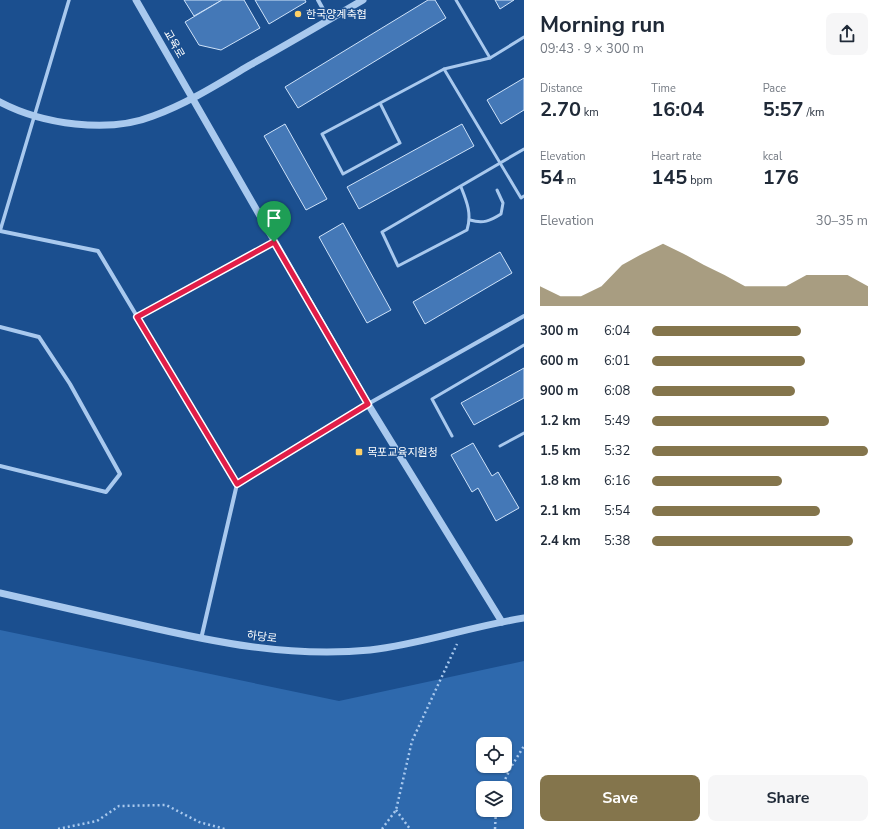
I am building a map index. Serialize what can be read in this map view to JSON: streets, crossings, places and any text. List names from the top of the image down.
{
  "streets": {
    "street": ["교육로", "하당로"]
  },
  "crossings": [
    ["교육로", "하당로"]
  ],
  "places": {
    "other": ["한국양계축협"],
    "transit": ["목포교육지원청"]
  },
  "page": {
    "heading": ["Morning run", "09:43 · 9 × 300 m"],
    "stats": [
      ["Distance", "2.70 km"],
      ["Time", "16:04"],
      ["Pace", "5:57 /km"],
      ["Elevation", "54 m"],
      ["Heart rate", "145 bpm"],
      ["kcal", "176"]
    ],
    "chart": ["Elevation", "30–35 m"],
    "list": [
      {
        "name": "300 m",
        "note": "6:04"
      },
      {
        "name": "600 m",
        "note": "6:01"
      },
      {
        "name": "900 m",
        "note": "6:08"
      },
      {
        "name": "1.2 km",
        "note": "5:49"
      },
      {
        "name": "1.5 km",
        "note": "5:32"
      },
      {
        "name": "1.8 km",
        "note": "6:16"
      },
      {
        "name": "2.1 km",
        "note": "5:54"
      },
      {
        "name": "2.4 km",
        "note": "5:38"
      }
    ],
    "buttons": ["Save", "Share"]
  }
}
